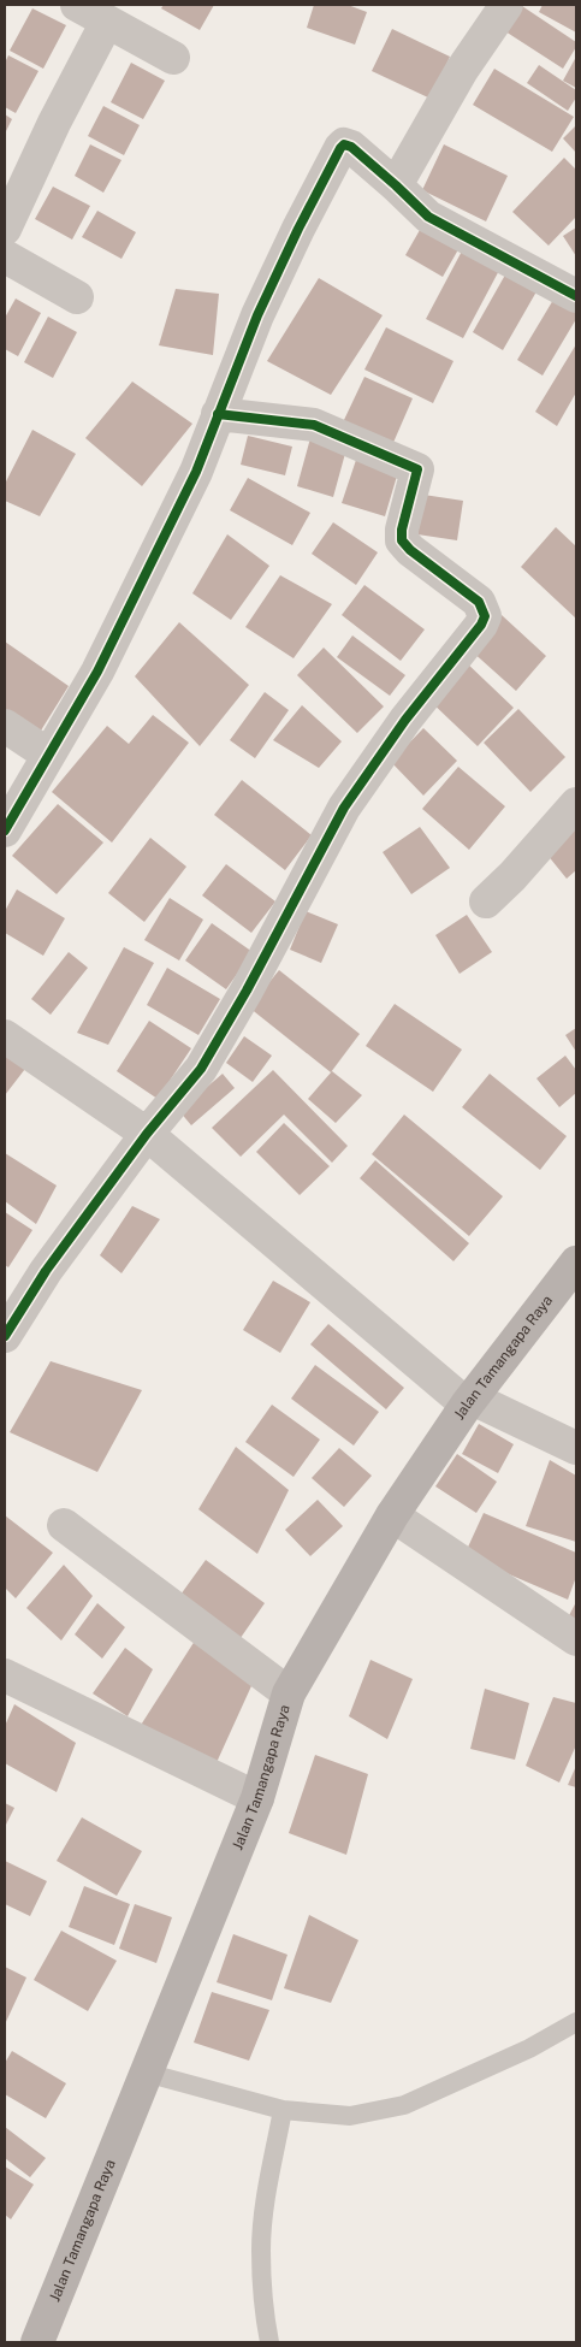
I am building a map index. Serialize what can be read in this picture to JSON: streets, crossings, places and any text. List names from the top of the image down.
{
  "streets": {
    "main road": ["Jalan Tamangapa Raya"]
  }
}
